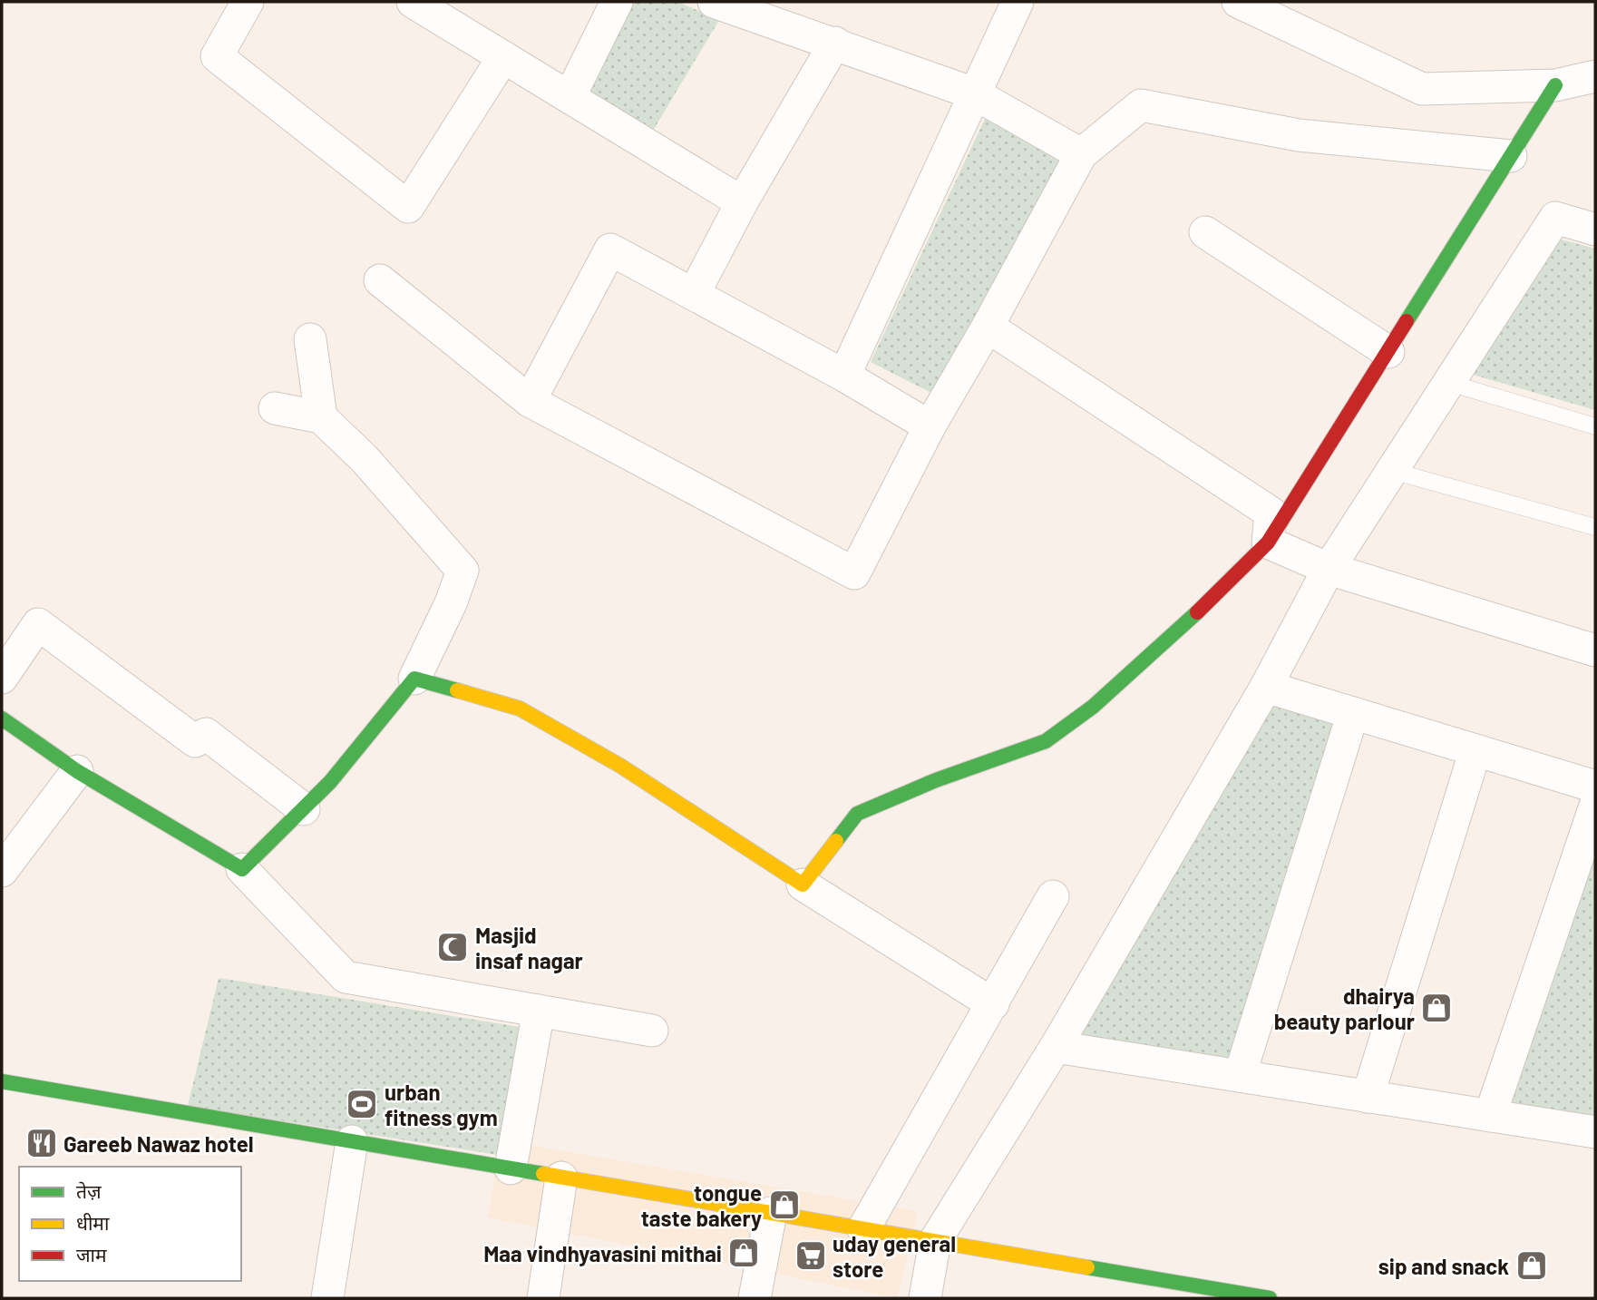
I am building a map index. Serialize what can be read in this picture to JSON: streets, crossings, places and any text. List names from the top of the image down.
{
  "places": {
    "mosque": ["Masjid insaf nagar"],
    "shop": [
      "dhairya beauty parlour",
      "tongue taste bakery",
      "Maa vindhyavasini mithai",
      "sip and snack"
    ],
    "sports": ["urban fitness gym"],
    "restaurant": ["Gareeb Nawaz hotel"],
    "supermarket": ["uday general store"]
  },
  "legend": ["तेज़", "धीमा", "जाम"]
}
